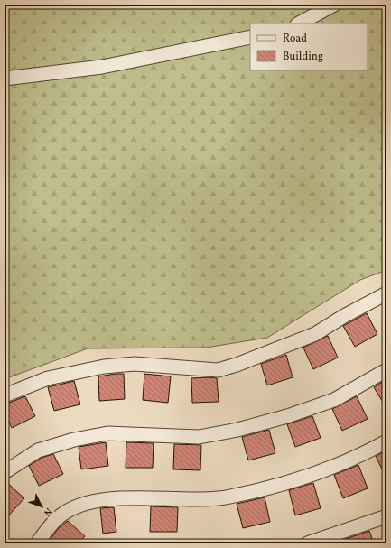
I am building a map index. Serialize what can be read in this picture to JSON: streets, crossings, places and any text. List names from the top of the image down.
{
  "legend": ["Road", "Building"],
  "north": "bottom right"
}
